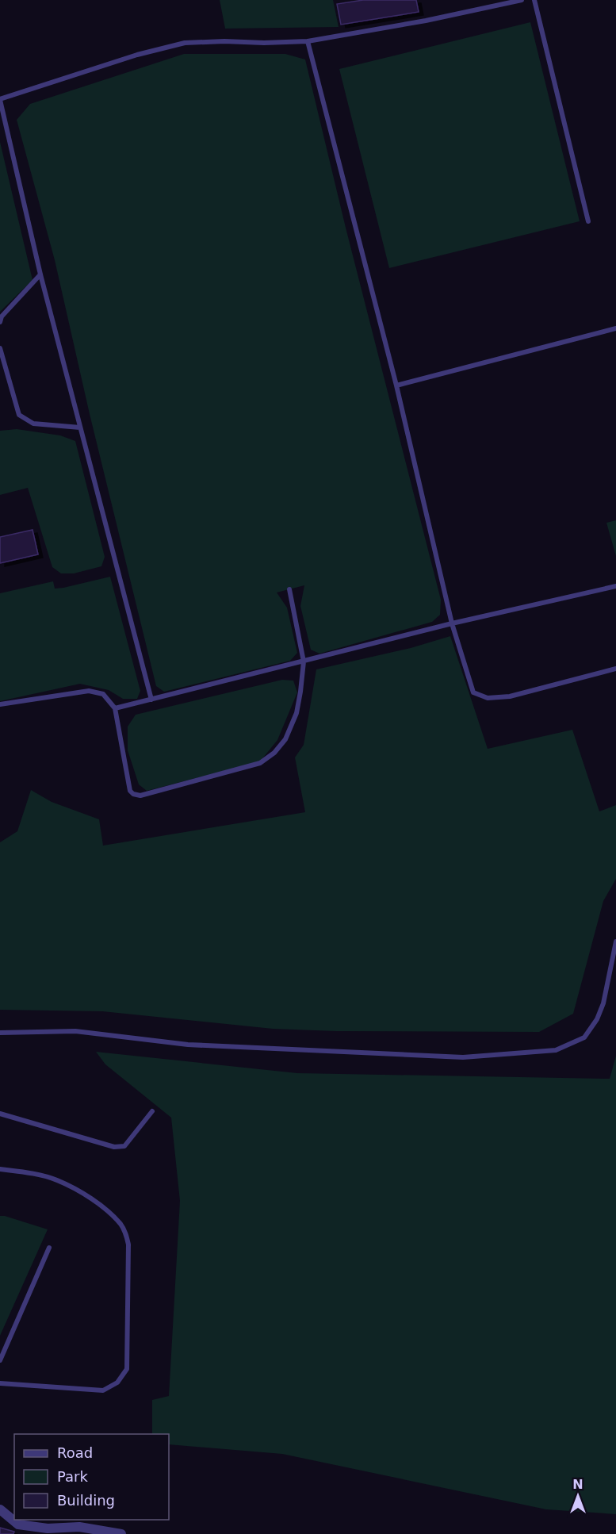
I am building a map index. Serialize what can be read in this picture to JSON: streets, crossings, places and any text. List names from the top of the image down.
{
  "legend": ["Road", "Park", "Building"],
  "north": "top"
}
